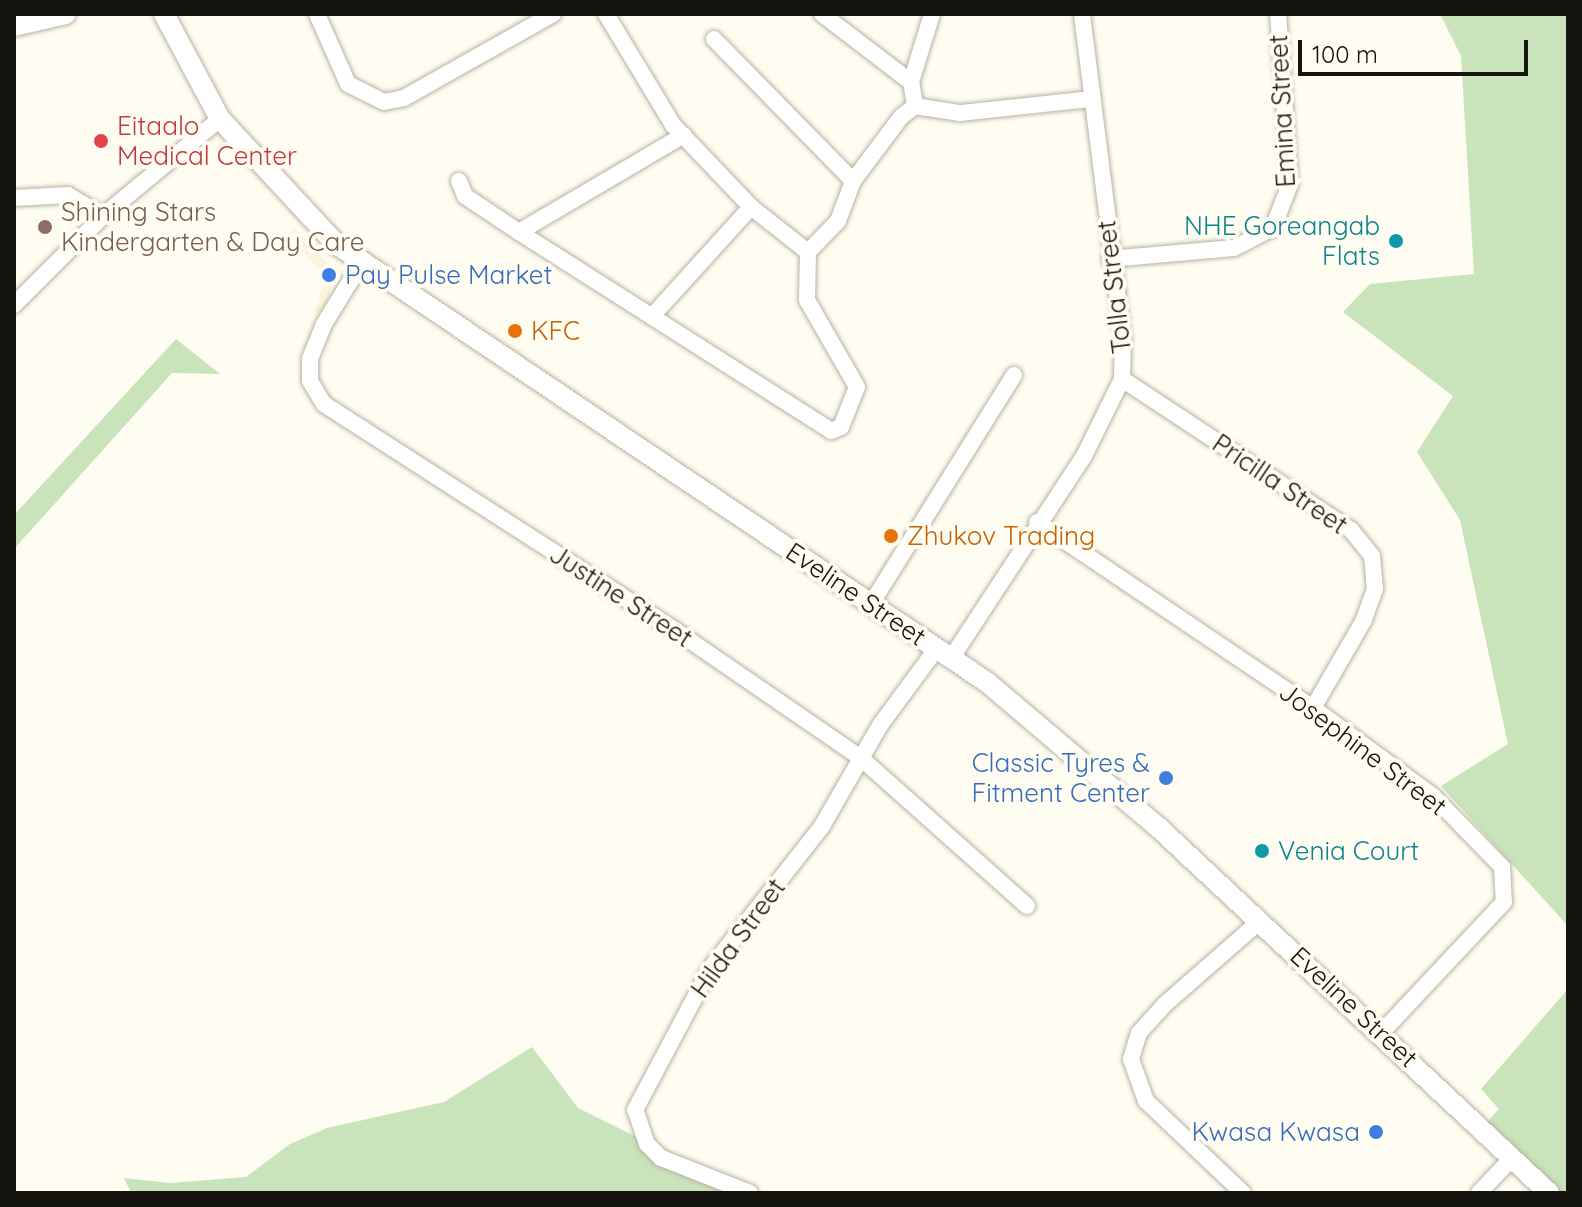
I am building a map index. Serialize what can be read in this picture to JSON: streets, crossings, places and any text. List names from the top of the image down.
{
  "streets": {
    "street": [
      "Emina Street",
      "Tolla Street",
      "Pricilla Street",
      "Eveline Street",
      "Justine Street",
      "Josephine Street",
      "Hilda Street"
    ]
  },
  "crossings": [
    ["Emina Street", "Tolla Street"],
    ["Tolla Street", "Pricilla Street"],
    ["Tolla Street", "Eveline Street"],
    ["Tolla Street", "Josephine Street"],
    ["Tolla Street", "Hilda Street"],
    ["Pricilla Street", "Josephine Street"],
    ["Eveline Street", "Justine Street"],
    ["Eveline Street", "Josephine Street"],
    ["Eveline Street", "Hilda Street"],
    ["Justine Street", "Hilda Street"]
  ],
  "places": [
    "Eitaalo Medical Center",
    "Shining Stars Kindergarten & Day Care",
    "NHE Goreangab Flats",
    "Pay Pulse Market",
    "KFC",
    "Zhukov Trading",
    "Classic Tyres & Fitment Center",
    "Venia Court",
    "Kwasa Kwasa"
  ],
  "scale_bar": "100 m"
}
